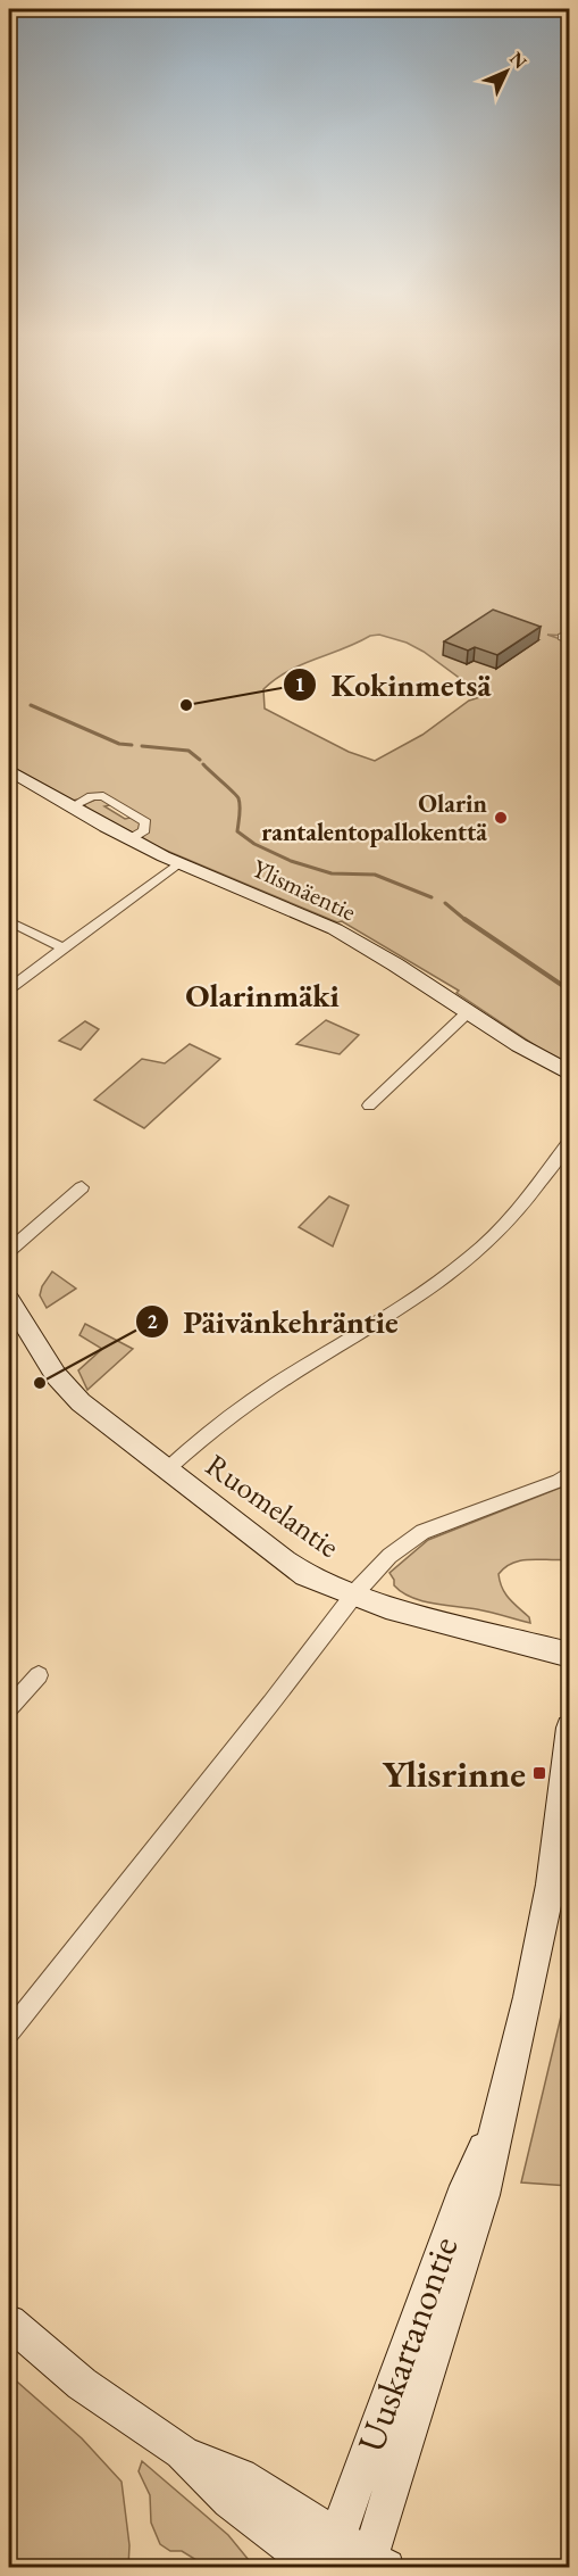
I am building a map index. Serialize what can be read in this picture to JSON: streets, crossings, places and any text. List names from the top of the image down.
{
  "streets": {
    "main road": ["Ylismäentie", "Ruomelantie", "Uuskartanontie"]
  },
  "districts": ["Olarinmäki"],
  "places": {
    "other": ["Kokinmetsä", "Olarin rantalentopallokenttä", "Päivänkehräntie"],
    "transit": ["Ylisrinne"]
  },
  "north": "top right"
}
